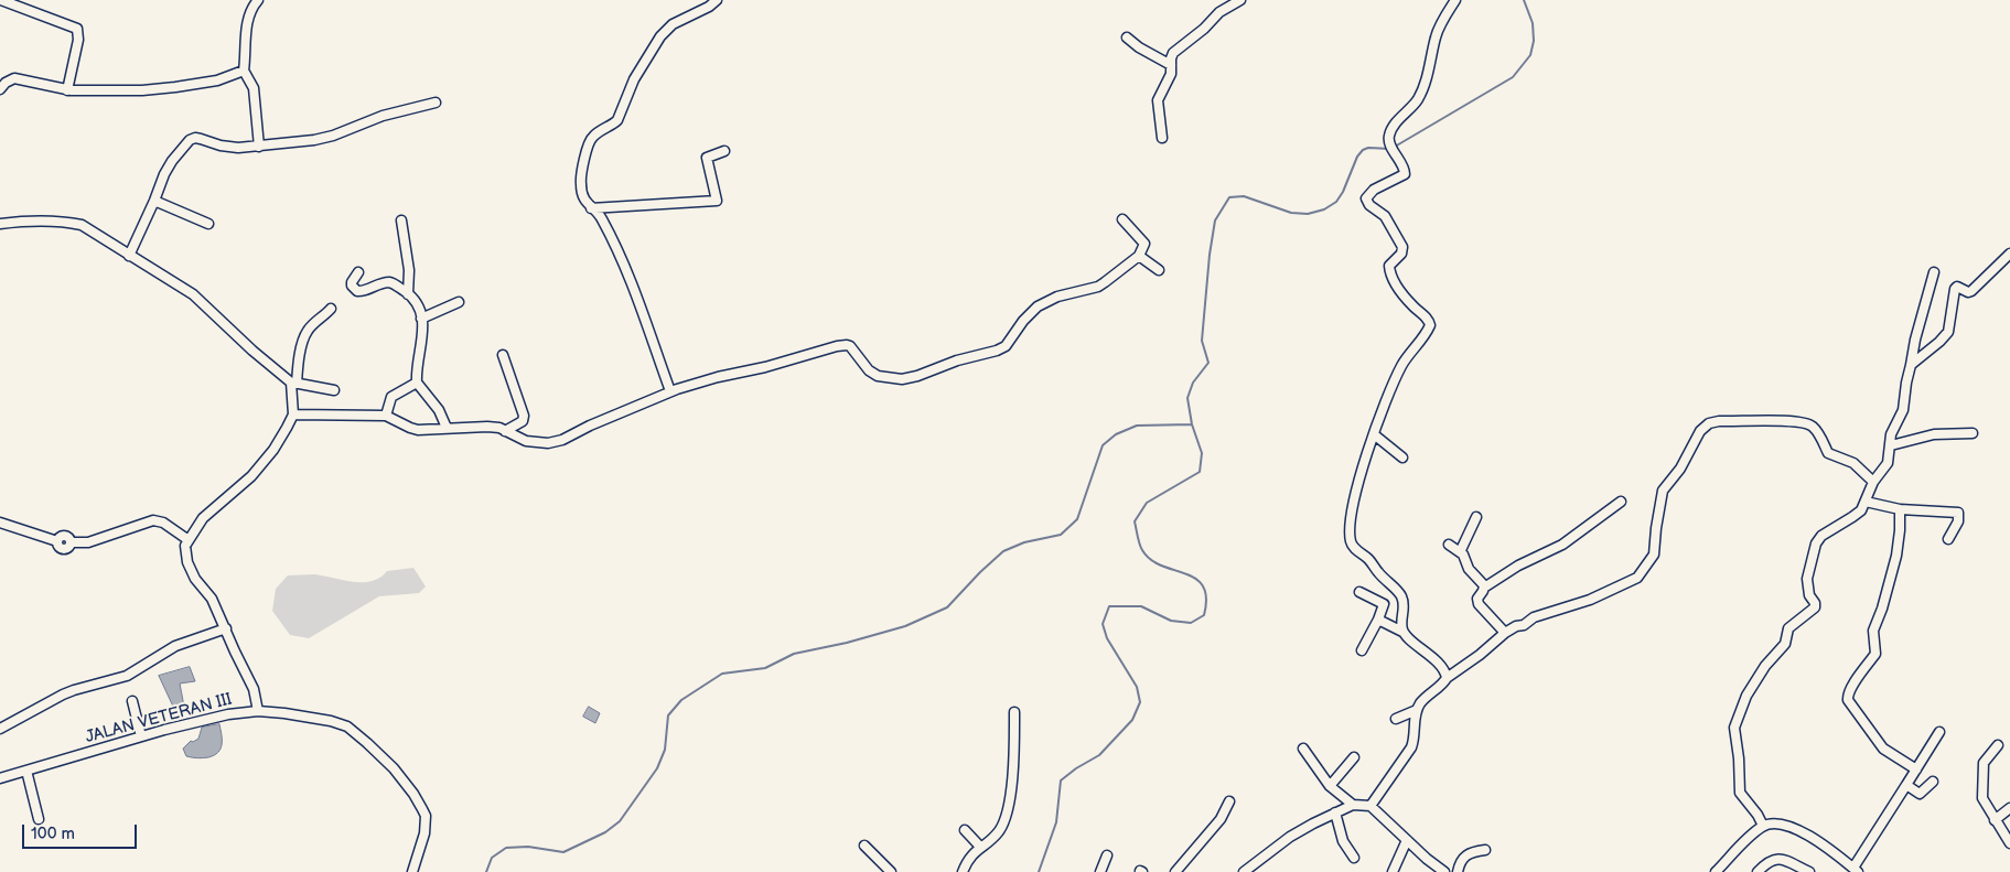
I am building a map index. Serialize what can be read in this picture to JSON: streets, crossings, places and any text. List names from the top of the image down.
{
  "streets": {
    "street": ["JALAN VETERAN III"]
  },
  "scale_bar": "100 m"
}
